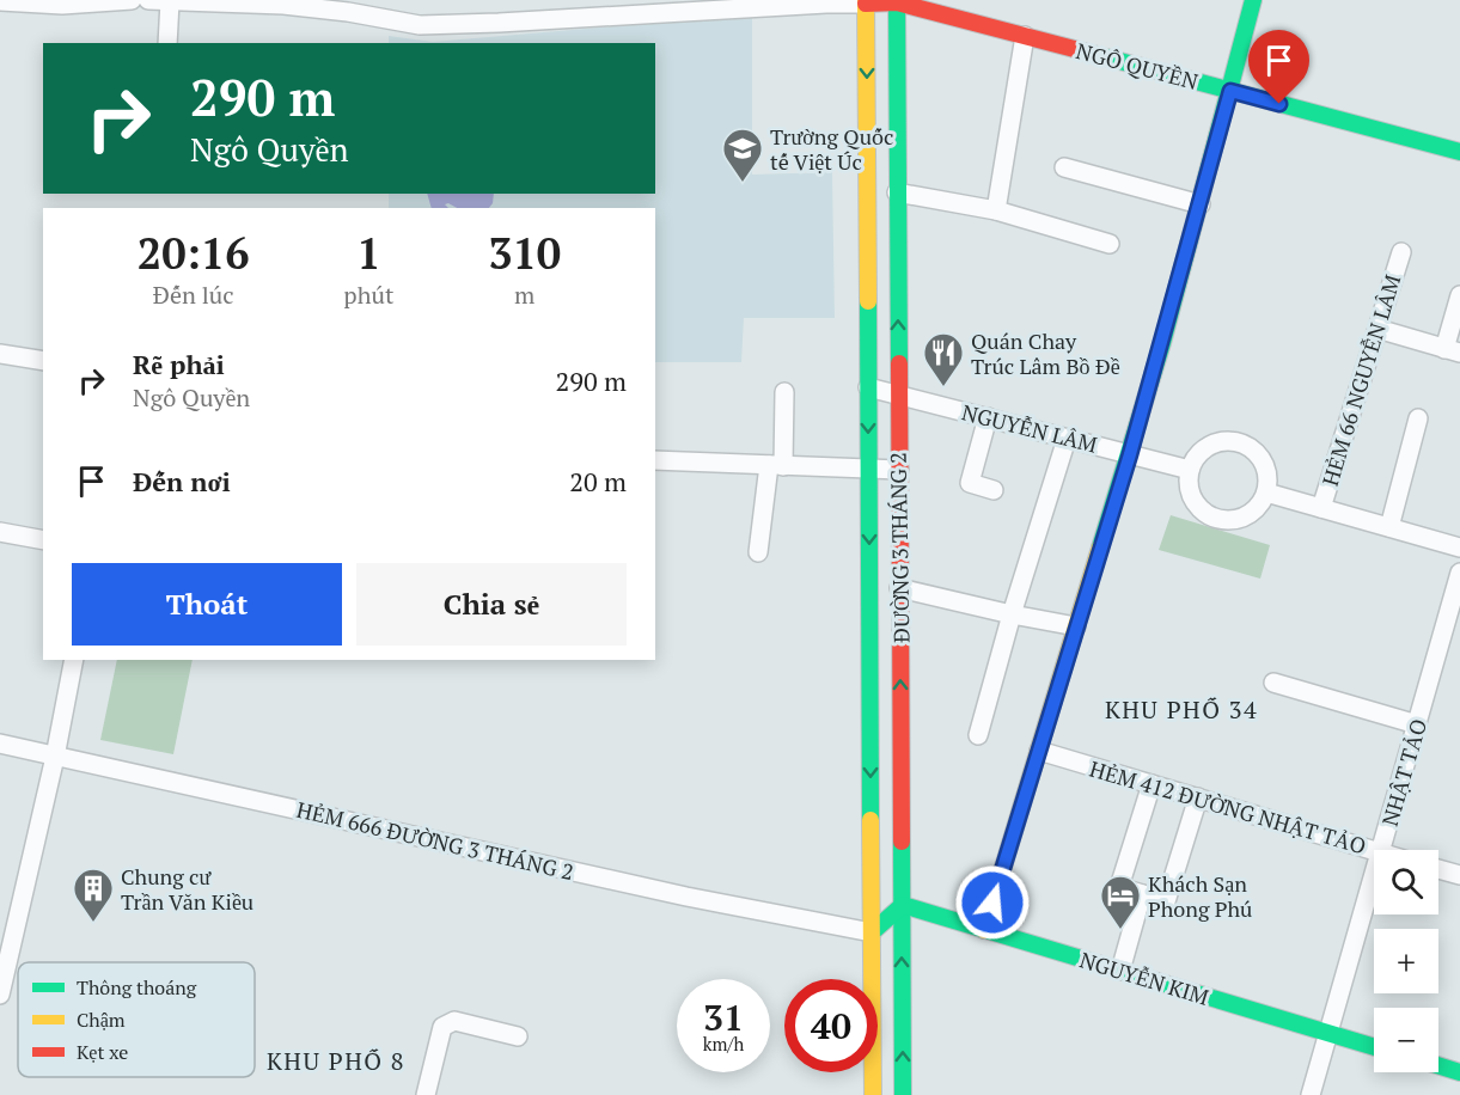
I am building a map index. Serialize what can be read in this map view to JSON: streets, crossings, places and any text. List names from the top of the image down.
{
  "streets": {
    "main road": ["NGÔ QUYỀN", "ĐƯỜNG 3 THÁNG 2", "NGUYỄN KIM"],
    "street": [
      "HẺM 66 NGUYỄN LÂM",
      "NGUYỄN LÂM",
      "NHẬT TẢO",
      "HẺM 412 ĐƯỜNG NHẬT TẢO",
      "HẺM 666 ĐƯỜNG 3 THÁNG 2"
    ]
  },
  "crossings": [
    ["NGÔ QUYỀN", "ĐƯỜNG 3 THÁNG 2"],
    ["NGUYỄN LÂM", "ĐƯỜNG 3 THÁNG 2"],
    ["ĐƯỜNG 3 THÁNG 2", "HẺM 666 ĐƯỜNG 3 THÁNG 2"],
    ["ĐƯỜNG 3 THÁNG 2", "NGUYỄN KIM"],
    ["NHẬT TẢO", "NGUYỄN KIM"]
  ],
  "districts": ["KHU PHỐ 34", "KHU PHỐ 8"],
  "places": {
    "school or university": ["Trường Quốc tế Việt Úc"],
    "restaurant": ["Quán Chay Trúc Lâm Bồ Đề"],
    "building": ["Chung cư Trần Văn Kiều"],
    "hotel": ["Khách Sạn Phong Phú"]
  },
  "legend": ["Thông thoáng", "Chậm", "Kẹt xe"],
  "page": {
    "turn": ["290 m", "Ngô Quyền"],
    "eta": [
      "20:16",
      "Đến lúc",
      "1",
      "phút",
      "310",
      "m"
    ],
    "list": [
      {
        "name": "Rẽ phải",
        "note": "Ngô Quyền",
        "value": "290 m"
      },
      {
        "name": "Đến nơi",
        "value": "20 m"
      }
    ],
    "buttons": ["Thoát", "Chia sẻ"],
    "map_buttons": ["+", "−"],
    "speed": "31 km/h",
    "limit": "40"
  }
}
